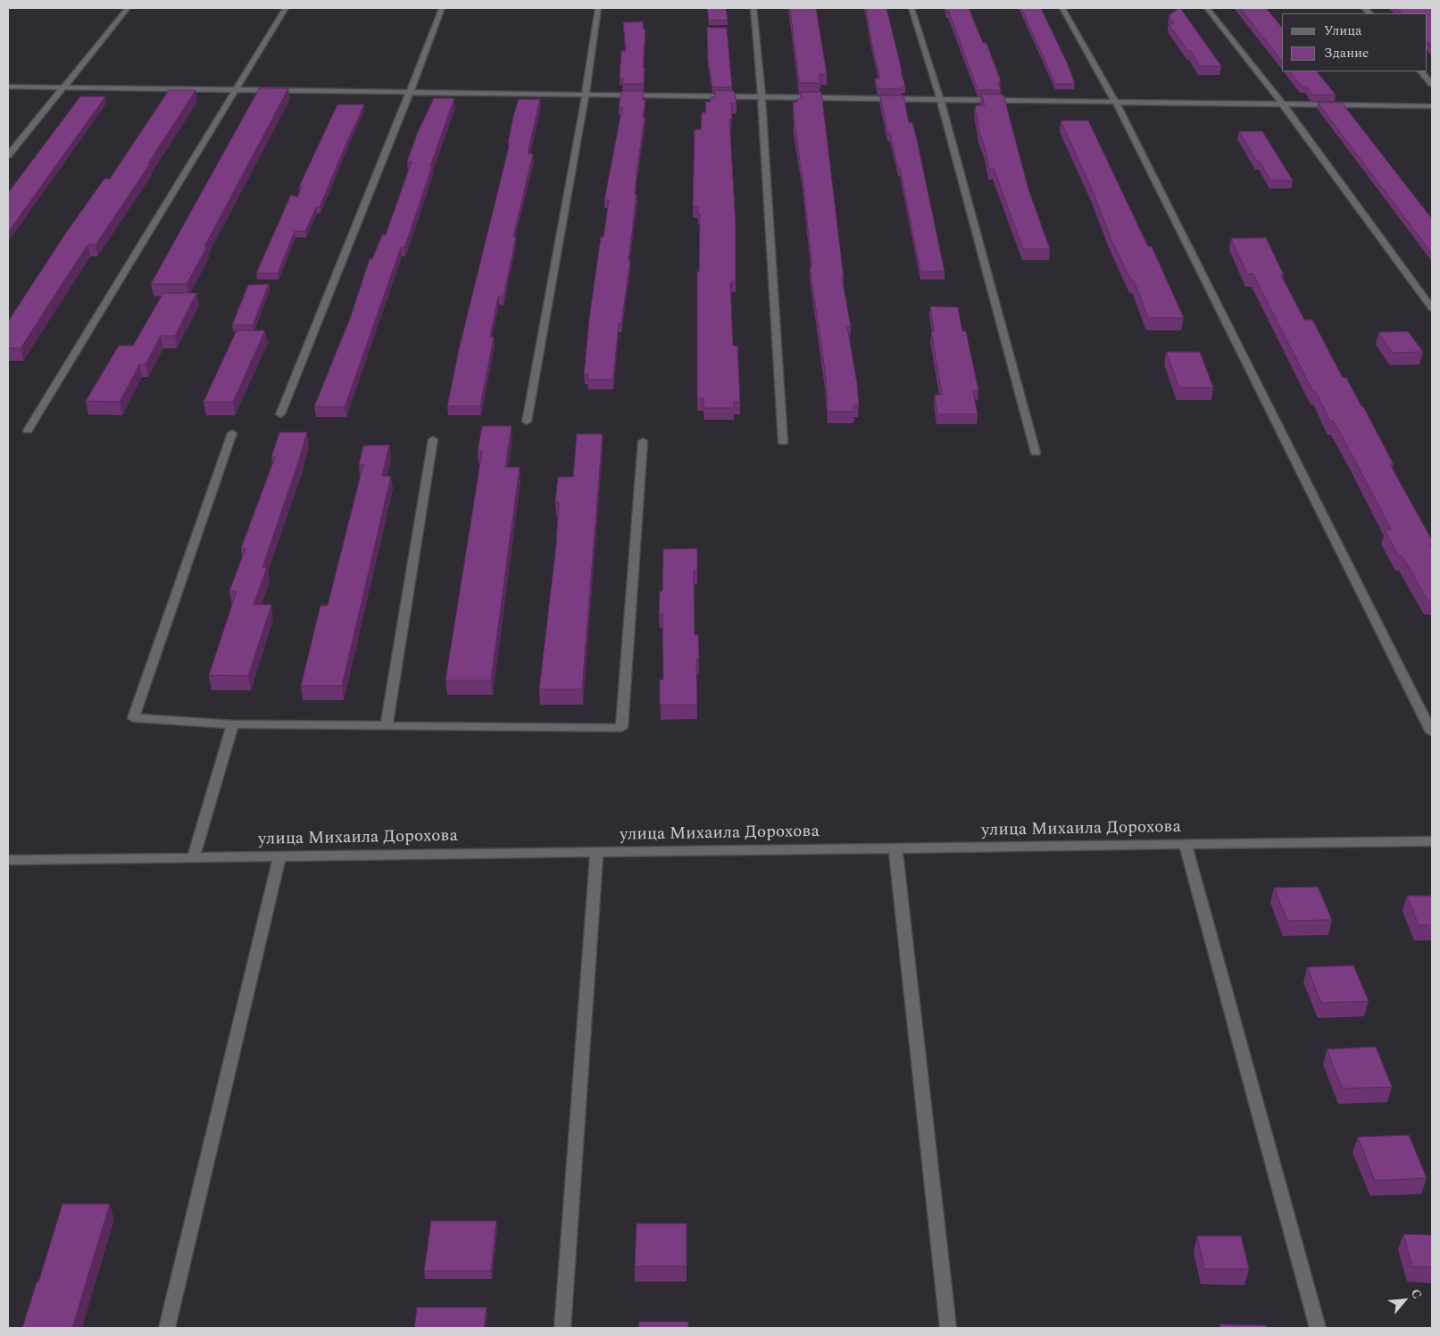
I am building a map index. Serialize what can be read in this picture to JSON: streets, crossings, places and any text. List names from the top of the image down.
{
  "streets": {
    "street": ["улица Михаила Дорохова"]
  },
  "legend": ["Улица", "Здание"],
  "north": "top right"
}
